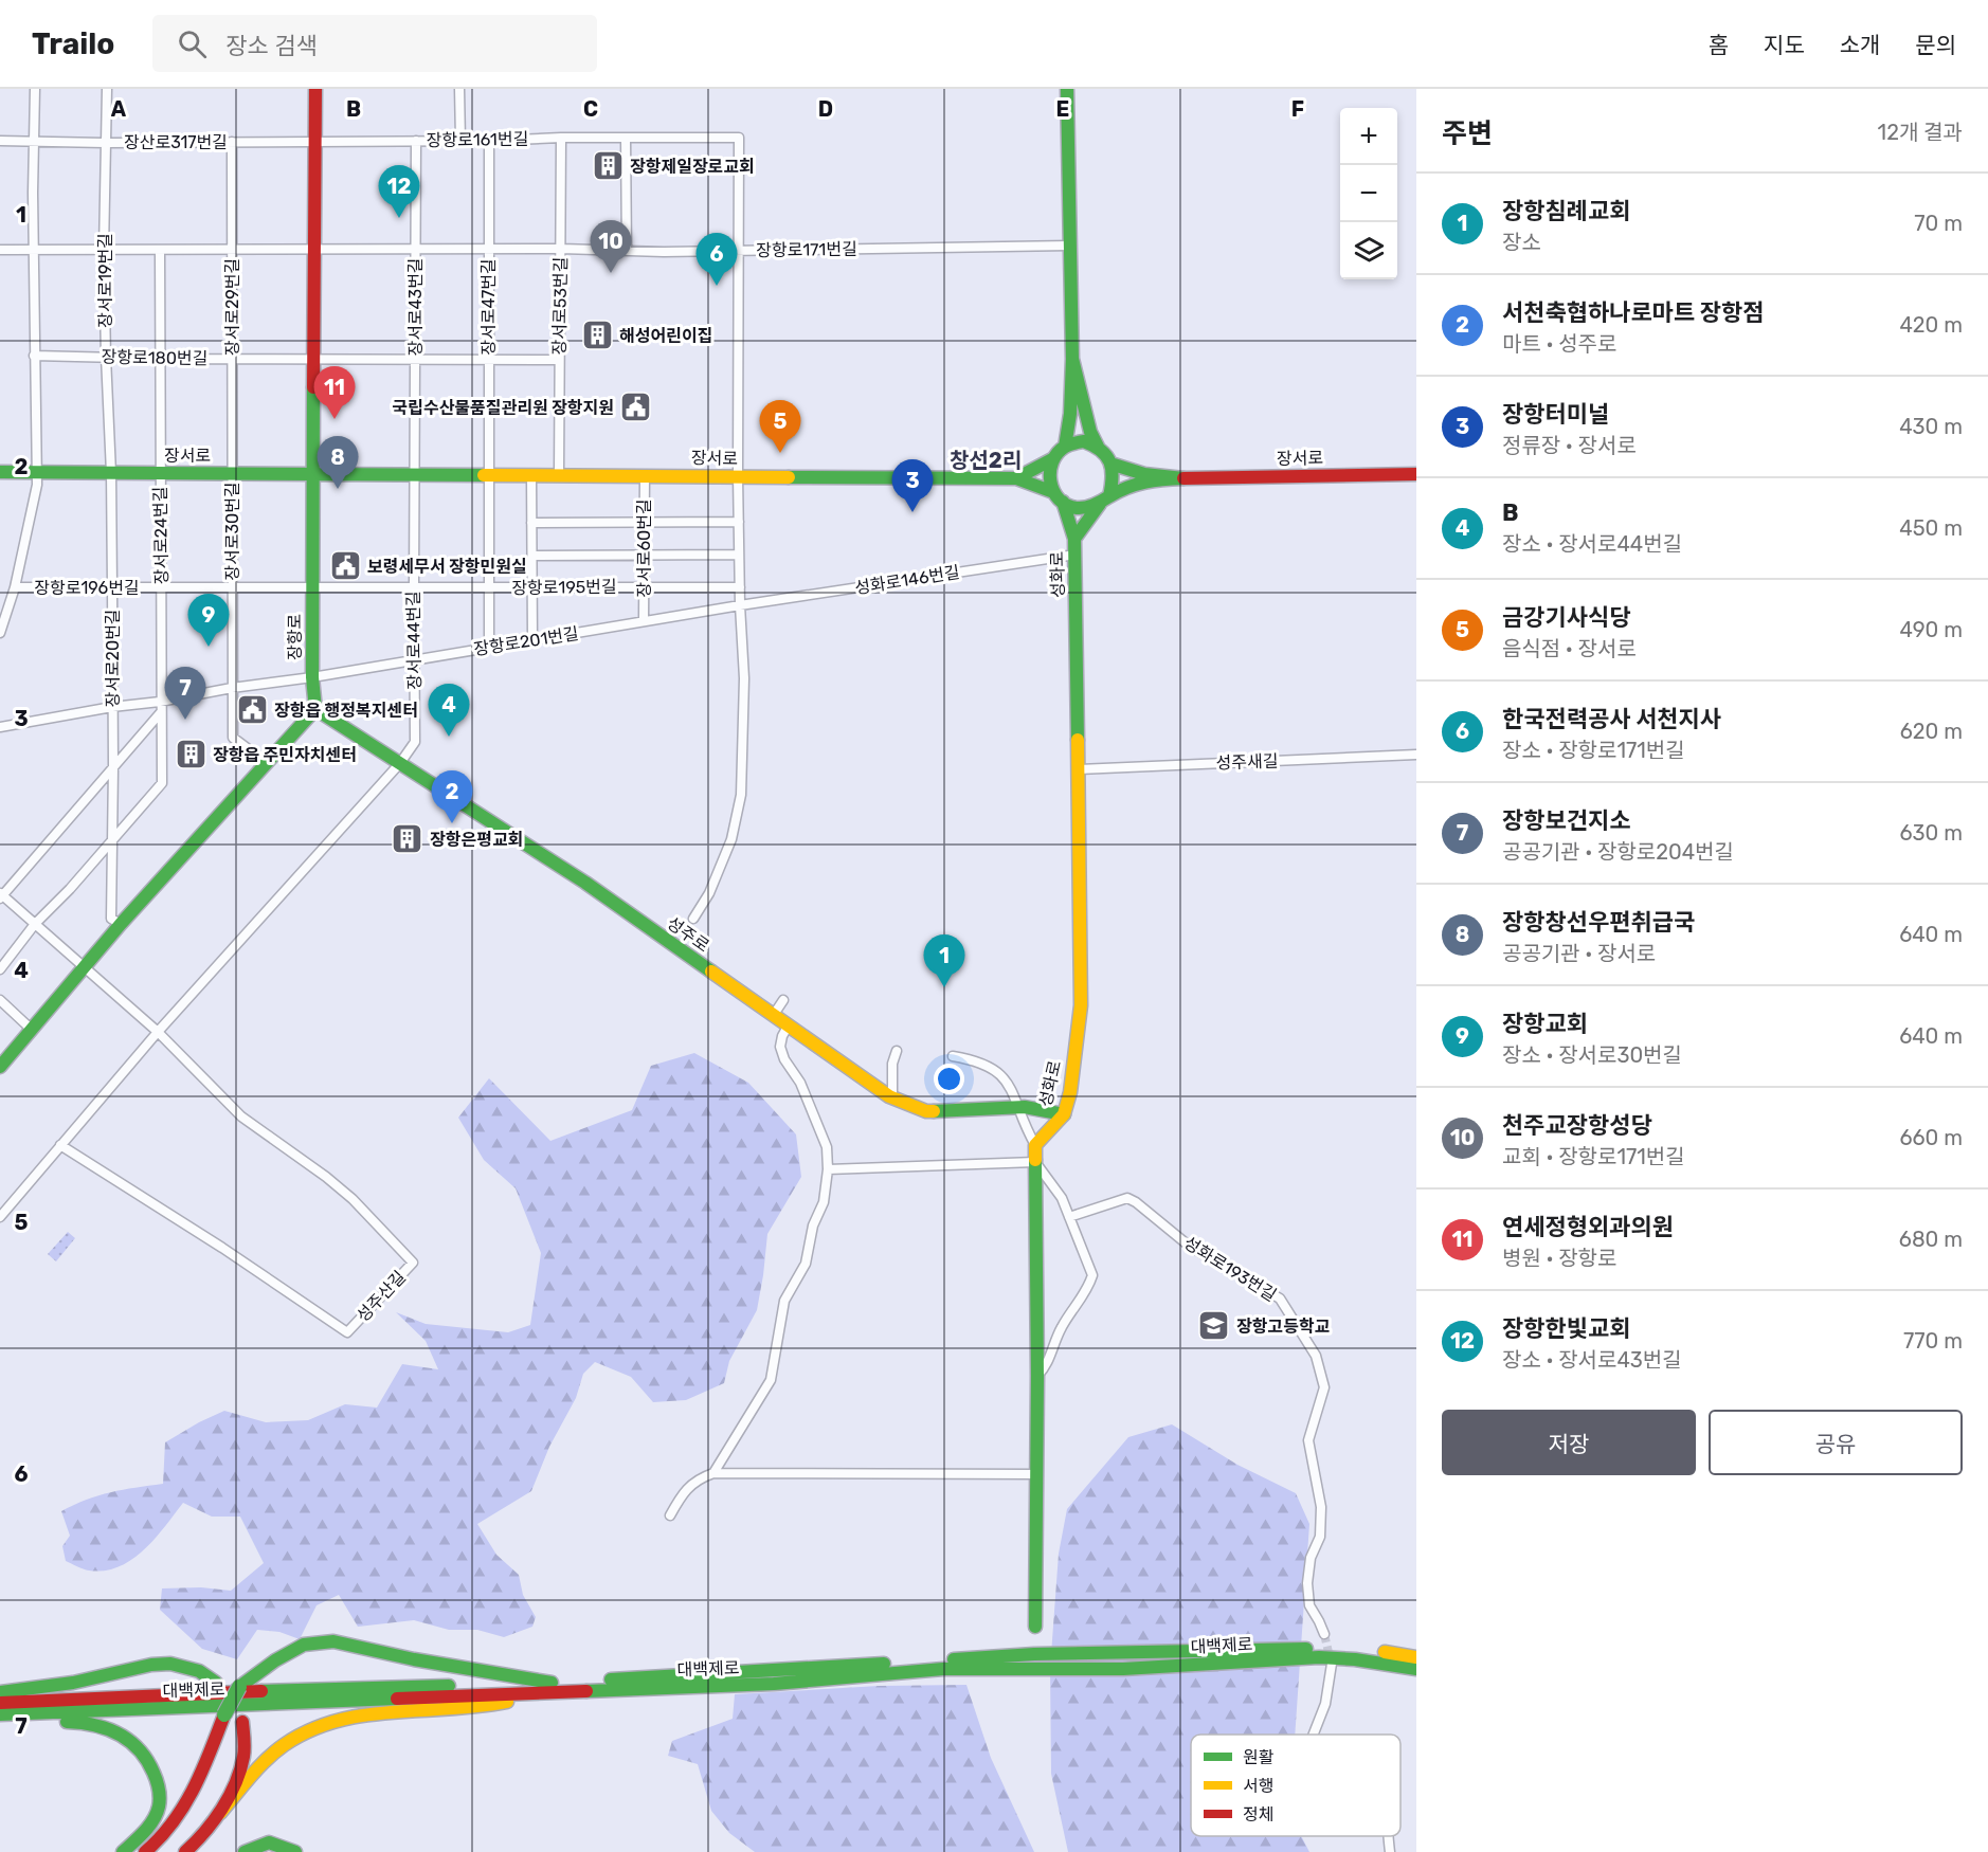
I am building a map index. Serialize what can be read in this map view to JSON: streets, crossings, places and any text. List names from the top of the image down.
{
  "streets": {
    "main road": [
      "장서로",
      "성화로",
      "장항로",
      "성주로",
      "대백제로"
    ],
    "street": [
      "장항로161번길",
      "장산로317번길",
      "장항로171번길",
      "장서로19번길",
      "장서로53번길",
      "장서로29번길",
      "장서로43번길",
      "장서로47번길",
      "장항로180번길",
      "장서로30번길",
      "장서로24번길",
      "장서로60번길",
      "성화로146번길",
      "장항로196번길",
      "장항로195번길",
      "장서로44번길",
      "장항로201번길",
      "장서로20번길",
      "성주새길",
      "성화로193번길",
      "성주산길"
    ]
  },
  "crossings": [
    ["장항로161번길", "장산로317번길"],
    ["장항로161번길", "장항로171번길"],
    ["장항로161번길", "장서로53번길"],
    ["장항로161번길", "장서로43번길"],
    ["장항로161번길", "장서로47번길"],
    ["장항로161번길", "장항로"],
    ["장산로317번길", "장서로19번길"],
    ["장산로317번길", "장서로29번길"],
    ["장산로317번길", "장항로"],
    ["장항로171번길", "장서로19번길"],
    ["장항로171번길", "장서로53번길"],
    ["장항로171번길", "장서로29번길"],
    ["장항로171번길", "장서로43번길"],
    ["장항로171번길", "장서로47번길"],
    ["장항로171번길", "장서로24번길"],
    ["장항로171번길", "장항로"],
    ["장서로19번길", "장항로180번길"],
    ["장서로19번길", "장서로"],
    ["장서로19번길", "장서로20번길"],
    ["장서로53번길", "장항로180번길"],
    ["장서로53번길", "장서로"],
    ["장서로29번길", "장항로180번길"],
    ["장서로29번길", "장서로"],
    ["장서로29번길", "장서로30번길"],
    ["장서로43번길", "장항로180번길"],
    ["장서로43번길", "장서로"],
    ["장서로43번길", "장서로44번길"],
    ["장서로47번길", "장항로180번길"],
    ["장서로47번길", "장서로"],
    ["장항로180번길", "장서로24번길"],
    ["장항로180번길", "장항로"],
    ["장서로", "장서로30번길"],
    ["장서로", "장서로24번길"],
    ["장서로", "장서로60번길"],
    ["장서로", "장항로"],
    ["장서로", "장서로44번길"],
    ["장서로", "장서로20번길"],
    ["장서로30번길", "장항로196번길"],
    ["장서로30번길", "장항로201번길"],
    ["장서로24번길", "장항로196번길"],
    ["장서로24번길", "장항로201번길"],
    ["장서로24번길", "장서로20번길"],
    ["장서로60번길", "장항로195번길"],
    ["장서로60번길", "장항로201번길"],
    ["성화로", "성화로146번길"],
    ["성화로", "성주새길"],
    ["성화로", "성주로"],
    ["성화로146번길", "장항로201번길"],
    ["장항로196번길", "장항로195번길"],
    ["장항로196번길", "장항로"],
    ["장항로196번길", "장서로20번길"],
    ["장항로195번길", "장항로"],
    ["장항로195번길", "장서로44번길"],
    ["장항로", "장항로201번길"],
    ["장항로", "성주로"],
    ["장서로44번길", "장항로201번길"],
    ["장서로44번길", "성주로"],
    ["장항로201번길", "장서로20번길"]
  ],
  "districts": ["창선2리"],
  "places": {
    "building": [
      "장항제일장로교회",
      "해성어린이집",
      "장항읍 주민자치센터",
      "장항은평교회"
    ],
    "public building": ["국립수산물품질관리원 장항지원", "보령세무서 장항민원실", "장항읍 행정복지센터"],
    "school or university": ["장항고등학교"]
  },
  "legend": ["원활", "서행", "정체"],
  "page": {
    "header": "Trailo",
    "search": "장소 검색",
    "nav": [
      "홈",
      "지도",
      "소개",
      "문의"
    ],
    "heading": ["주변", "12개 결과"],
    "map_buttons": ["+", "−"],
    "pins": [
      "12",
      "10",
      "6",
      "11",
      "5",
      "8",
      "3",
      "9",
      "7",
      "4",
      "2",
      "1"
    ],
    "list": [
      {
        "mark": "1",
        "name": "장항침례교회",
        "note": "장소",
        "value": "70 m"
      },
      {
        "mark": "2",
        "name": "서천축협하나로마트 장항점",
        "note": "마트 · 성주로",
        "value": "420 m"
      },
      {
        "mark": "3",
        "name": "장항터미널",
        "note": "정류장 · 장서로",
        "value": "430 m"
      },
      {
        "mark": "4",
        "name": "B",
        "note": "장소 · 장서로44번길",
        "value": "450 m"
      },
      {
        "mark": "5",
        "name": "금강기사식당",
        "note": "음식점 · 장서로",
        "value": "490 m"
      },
      {
        "mark": "6",
        "name": "한국전력공사 서천지사",
        "note": "장소 · 장항로171번길",
        "value": "620 m"
      },
      {
        "mark": "7",
        "name": "장항보건지소",
        "note": "공공기관 · 장항로204번길",
        "value": "630 m"
      },
      {
        "mark": "8",
        "name": "장항창선우편취급국",
        "note": "공공기관 · 장서로",
        "value": "640 m"
      },
      {
        "mark": "9",
        "name": "장항교회",
        "note": "장소 · 장서로30번길",
        "value": "640 m"
      },
      {
        "mark": "10",
        "name": "천주교장항성당",
        "note": "교회 · 장항로171번길",
        "value": "660 m"
      },
      {
        "mark": "11",
        "name": "연세정형외과의원",
        "note": "병원 · 장항로",
        "value": "680 m"
      },
      {
        "mark": "12",
        "name": "장항한빛교회",
        "note": "장소 · 장서로43번길",
        "value": "770 m"
      }
    ],
    "buttons": ["저장", "공유"]
  },
  "grid": {
    "columns": [
      "A",
      "B",
      "C",
      "D",
      "E",
      "F"
    ],
    "rows": [
      "1",
      "2",
      "3",
      "4",
      "5",
      "6",
      "7"
    ]
  }
}
